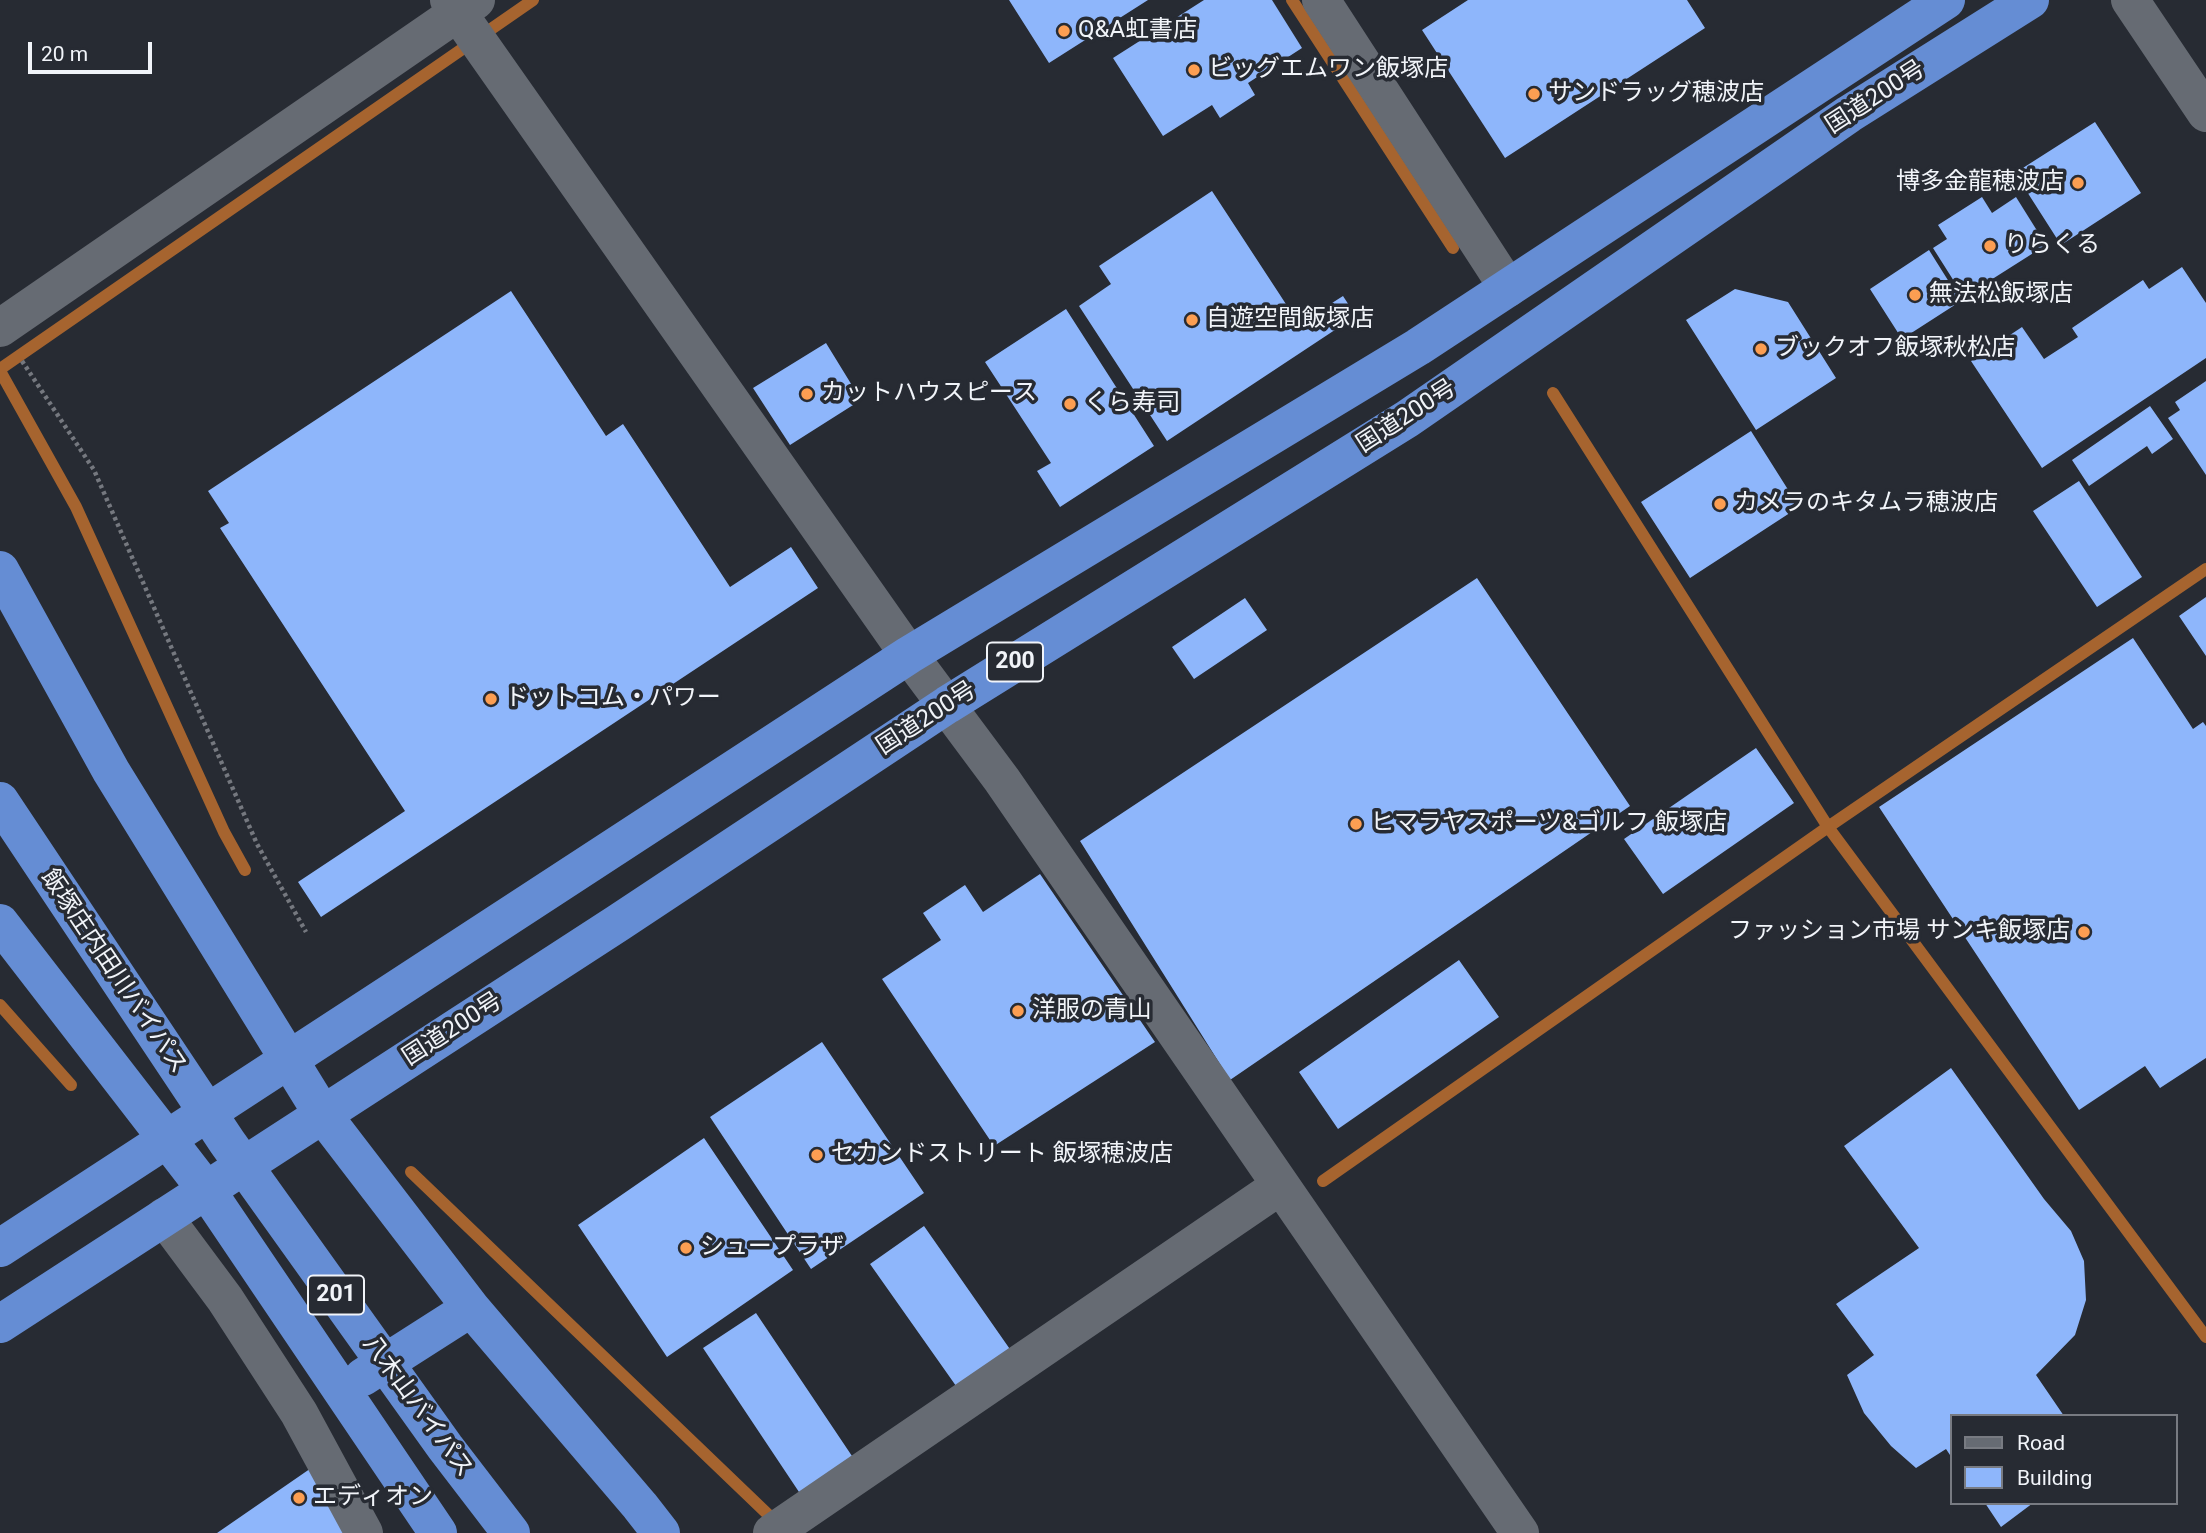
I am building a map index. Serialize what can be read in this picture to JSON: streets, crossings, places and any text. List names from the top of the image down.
{
  "streets": {
    "highway": [
      "国道200号",
      "200",
      "飯塚庄内田川バイパス",
      "201",
      "八木山バイパス"
    ]
  },
  "crossings": [
    ["飯塚庄内田川バイパス", "八木山バイパス"]
  ],
  "places": [
    "Q&A虹書店",
    "ビッグエムワン飯塚店",
    "サンドラッグ穂波店",
    "博多金龍穂波店",
    "りらくる",
    "無法松飯塚店",
    "自遊空間飯塚店",
    "ブックオフ飯塚秋松店",
    "カットハウスピース",
    "くら寿司",
    "カメラのキタムラ穂波店",
    "ドットコム・パワー",
    "ヒマラヤスポーツ&ゴルフ 飯塚店",
    "ファッション市場 サンキ飯塚店",
    "洋服の青山",
    "セカンドストリート 飯塚穂波店",
    "シュープラザ",
    "エディオン"
  ],
  "legend": ["Road", "Building"],
  "scale_bar": "20 m"
}
